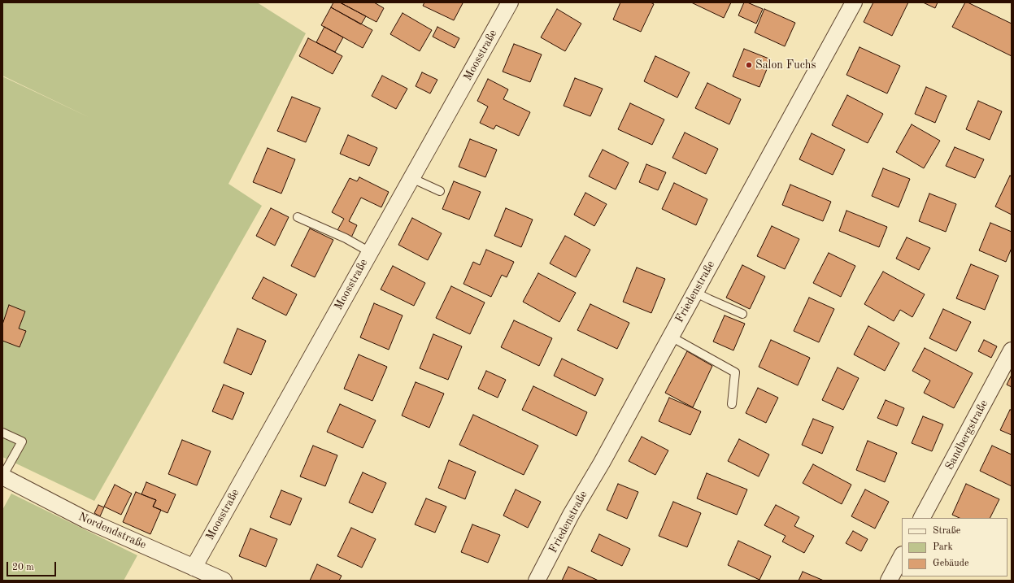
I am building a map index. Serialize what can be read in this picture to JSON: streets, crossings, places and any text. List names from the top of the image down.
{
  "streets": {
    "street": [
      "Moosstraße",
      "Friedenstraße",
      "Sandbergstraße",
      "Nordendstraße"
    ]
  },
  "crossings": [
    ["Moosstraße", "Nordendstraße"]
  ],
  "places": ["Salon Fuchs"],
  "legend": ["Straße", "Park", "Gebäude"],
  "scale_bar": "20 m"
}
